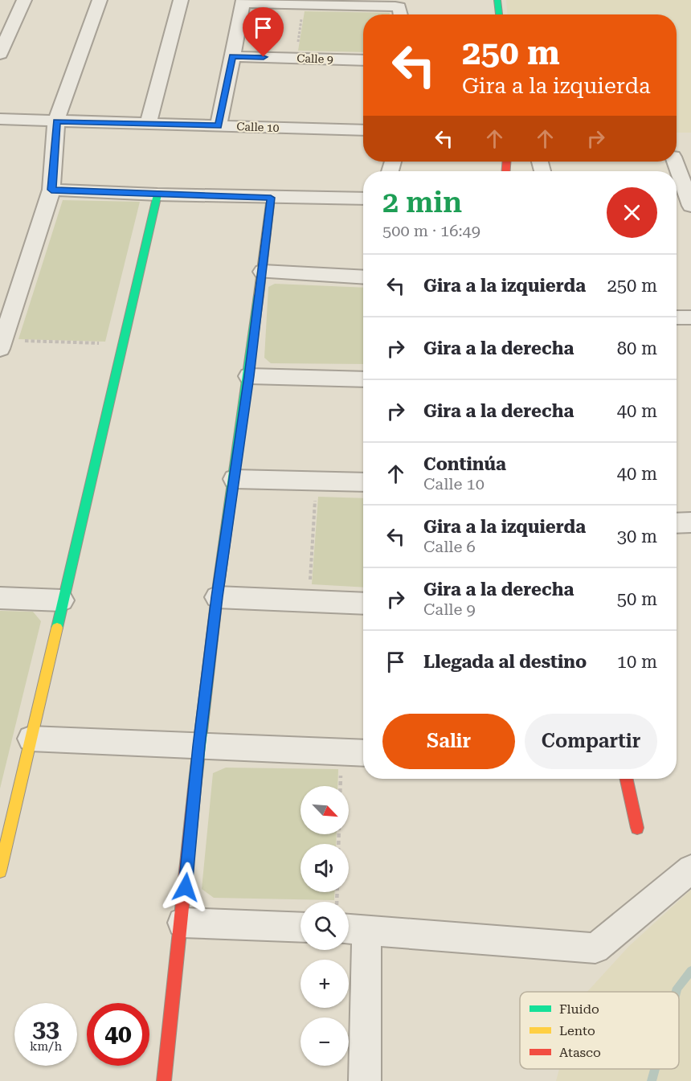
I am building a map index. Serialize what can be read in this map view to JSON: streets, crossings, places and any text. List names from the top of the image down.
{
  "streets": {
    "street": ["Calle 9", "Calle 10"]
  },
  "legend": ["Fluido", "Lento", "Atasco"],
  "north": "bottom right",
  "page": {
    "turn": ["250 m", "Gira a la izquierda"],
    "heading": ["2 min", "500 m · 16:49"],
    "list": [
      {
        "name": "Gira a la izquierda",
        "value": "250 m"
      },
      {
        "name": "Gira a la derecha",
        "value": "80 m"
      },
      {
        "name": "Gira a la derecha",
        "value": "40 m"
      },
      {
        "name": "Continúa",
        "note": "Calle 10",
        "value": "40 m"
      },
      {
        "name": "Gira a la izquierda",
        "note": "Calle 6",
        "value": "30 m"
      },
      {
        "name": "Gira a la derecha",
        "note": "Calle 9",
        "value": "50 m"
      },
      {
        "name": "Llegada al destino",
        "value": "10 m"
      }
    ],
    "buttons": ["Salir", "Compartir"],
    "map_buttons": ["+", "−"],
    "speed": "33 km/h",
    "limit": "40"
  }
}
